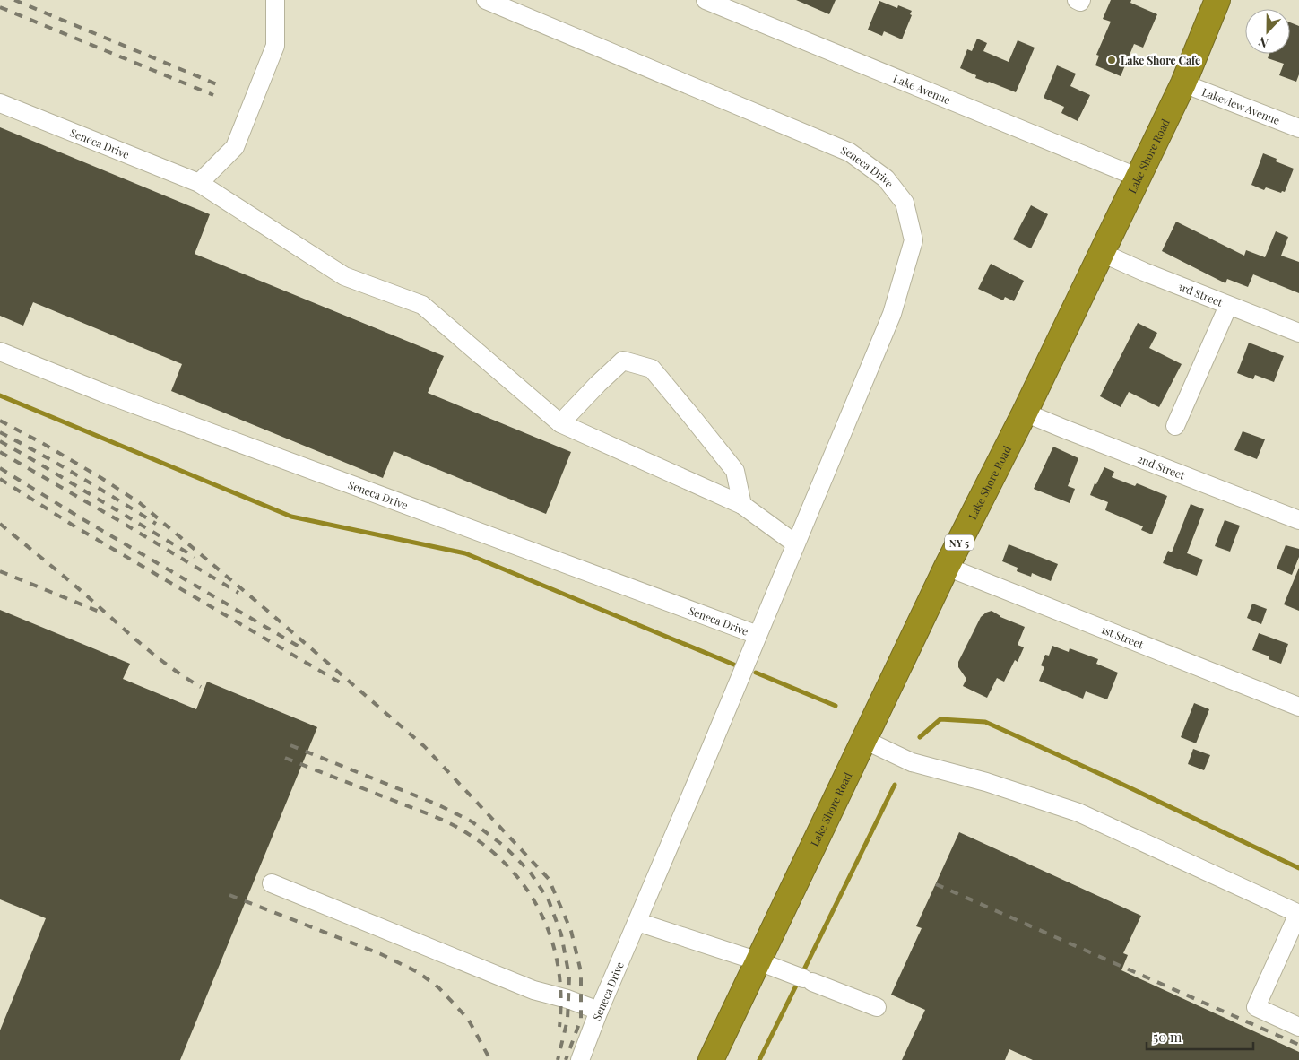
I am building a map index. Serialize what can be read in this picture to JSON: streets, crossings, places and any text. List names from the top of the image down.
{
  "streets": {
    "highway": ["Lake Shore Road", "NY 5"],
    "street": [
      "Lake Avenue",
      "Lakeview Avenue",
      "Seneca Drive",
      "3rd Street",
      "2nd Street",
      "1st Street"
    ]
  },
  "crossings": [
    ["Lake Avenue", "Lake Shore Road"],
    ["Lakeview Avenue", "Lake Shore Road"],
    ["Lake Shore Road", "3rd Street"],
    ["Lake Shore Road", "2nd Street"],
    ["Lake Shore Road", "1st Street"]
  ],
  "places": ["Lake Shore Cafe"],
  "scale_bar": "50 m",
  "north": "bottom"
}
